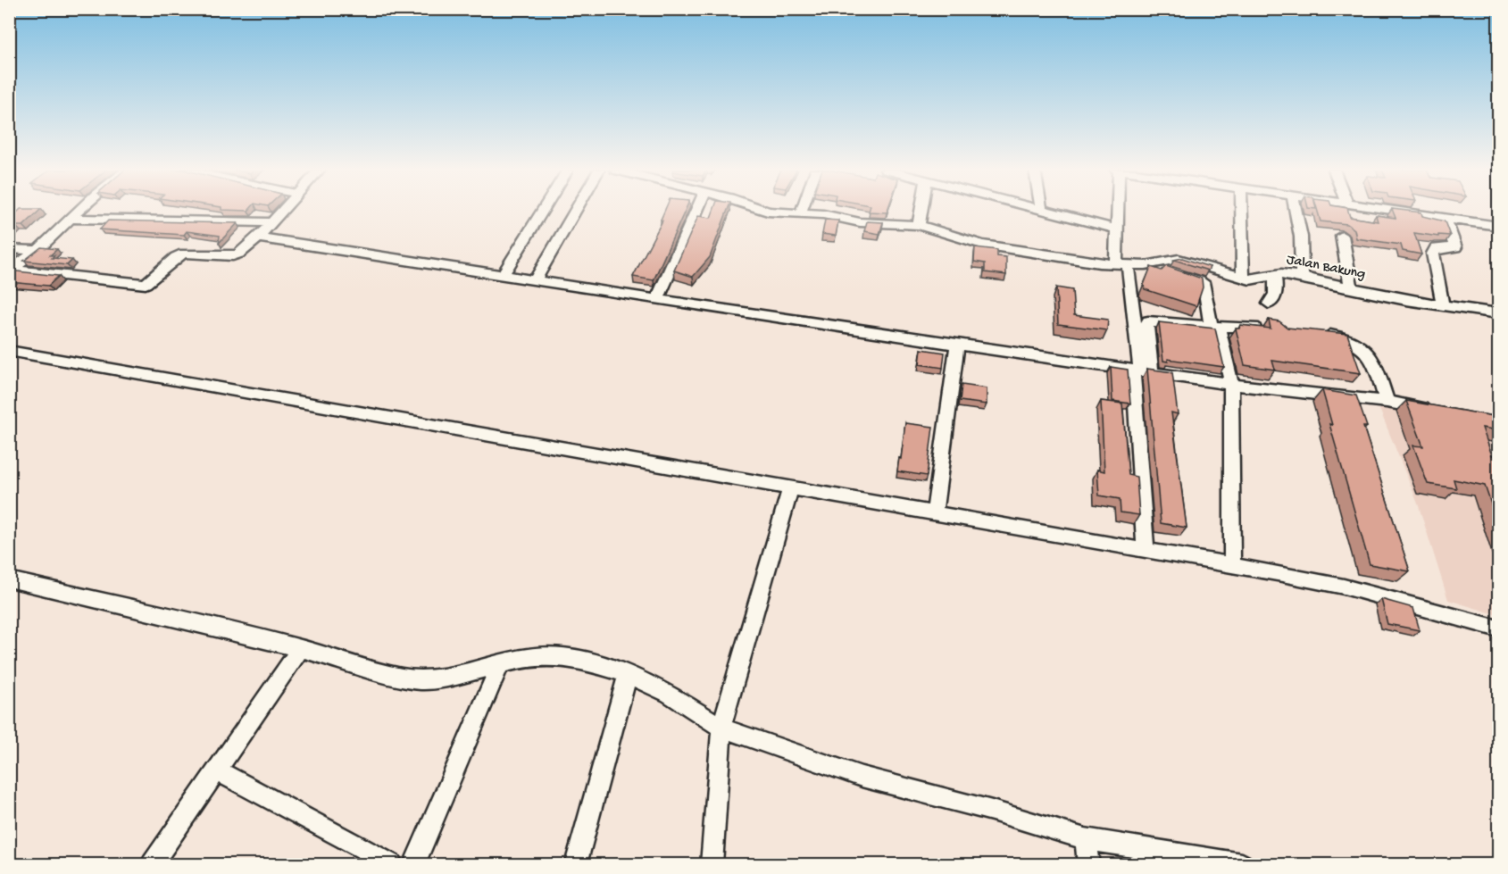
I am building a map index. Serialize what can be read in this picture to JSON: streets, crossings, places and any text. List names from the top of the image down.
{
  "streets": {
    "street": ["Jalan Bakung"]
  }
}
